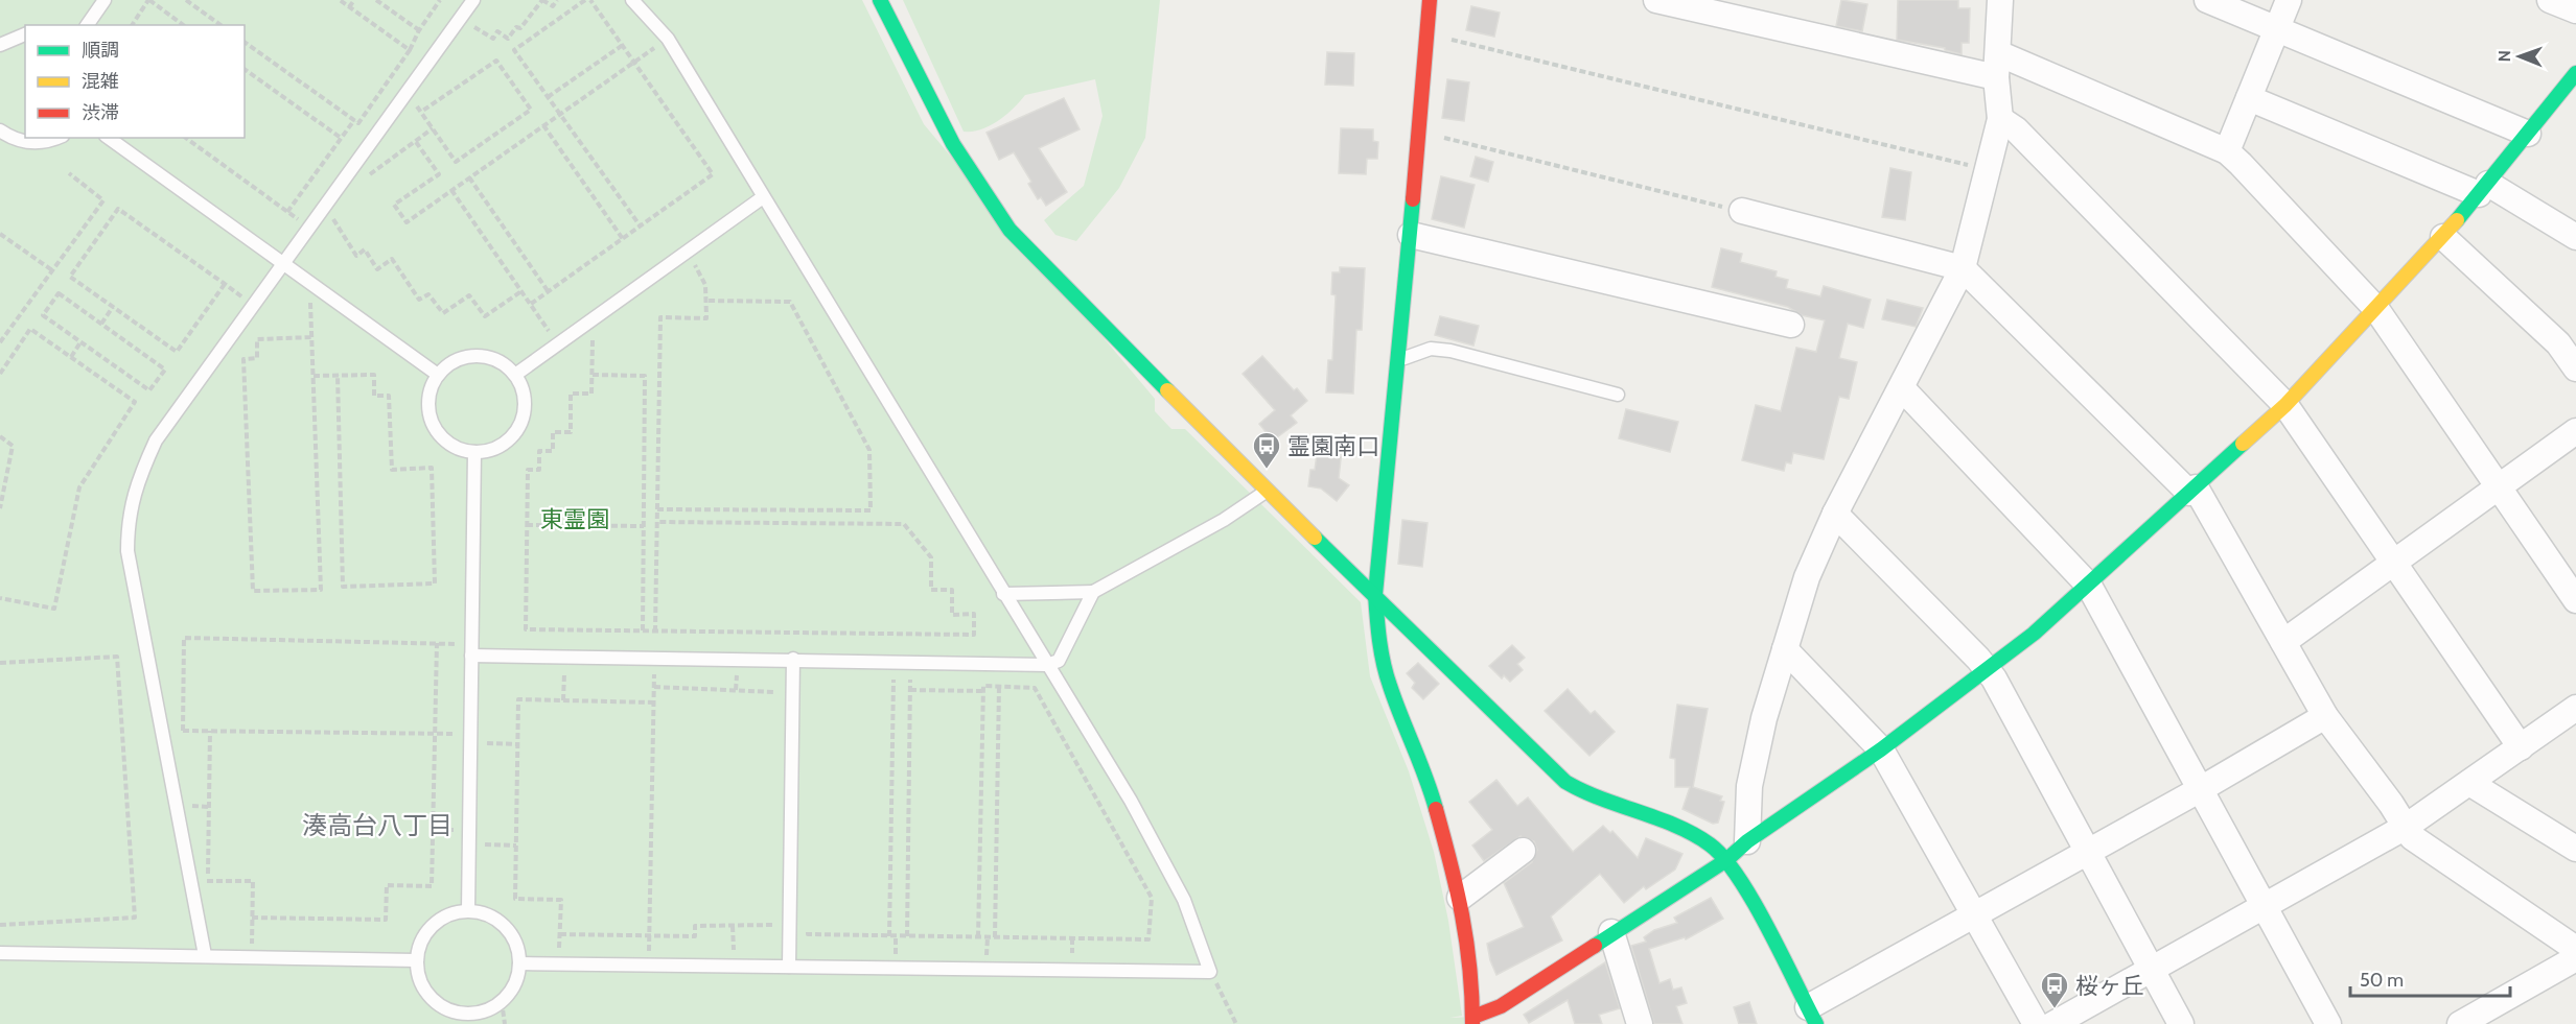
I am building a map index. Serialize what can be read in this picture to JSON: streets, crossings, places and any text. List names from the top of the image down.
{
  "districts": ["湊高台八丁目"],
  "parks": ["東霊園"],
  "places": {
    "bus stop": ["霊園南口", "桜ヶ丘"]
  },
  "legend": ["順調", "混雑", "渋滞"],
  "scale_bar": "50 m",
  "north": "left"
}
